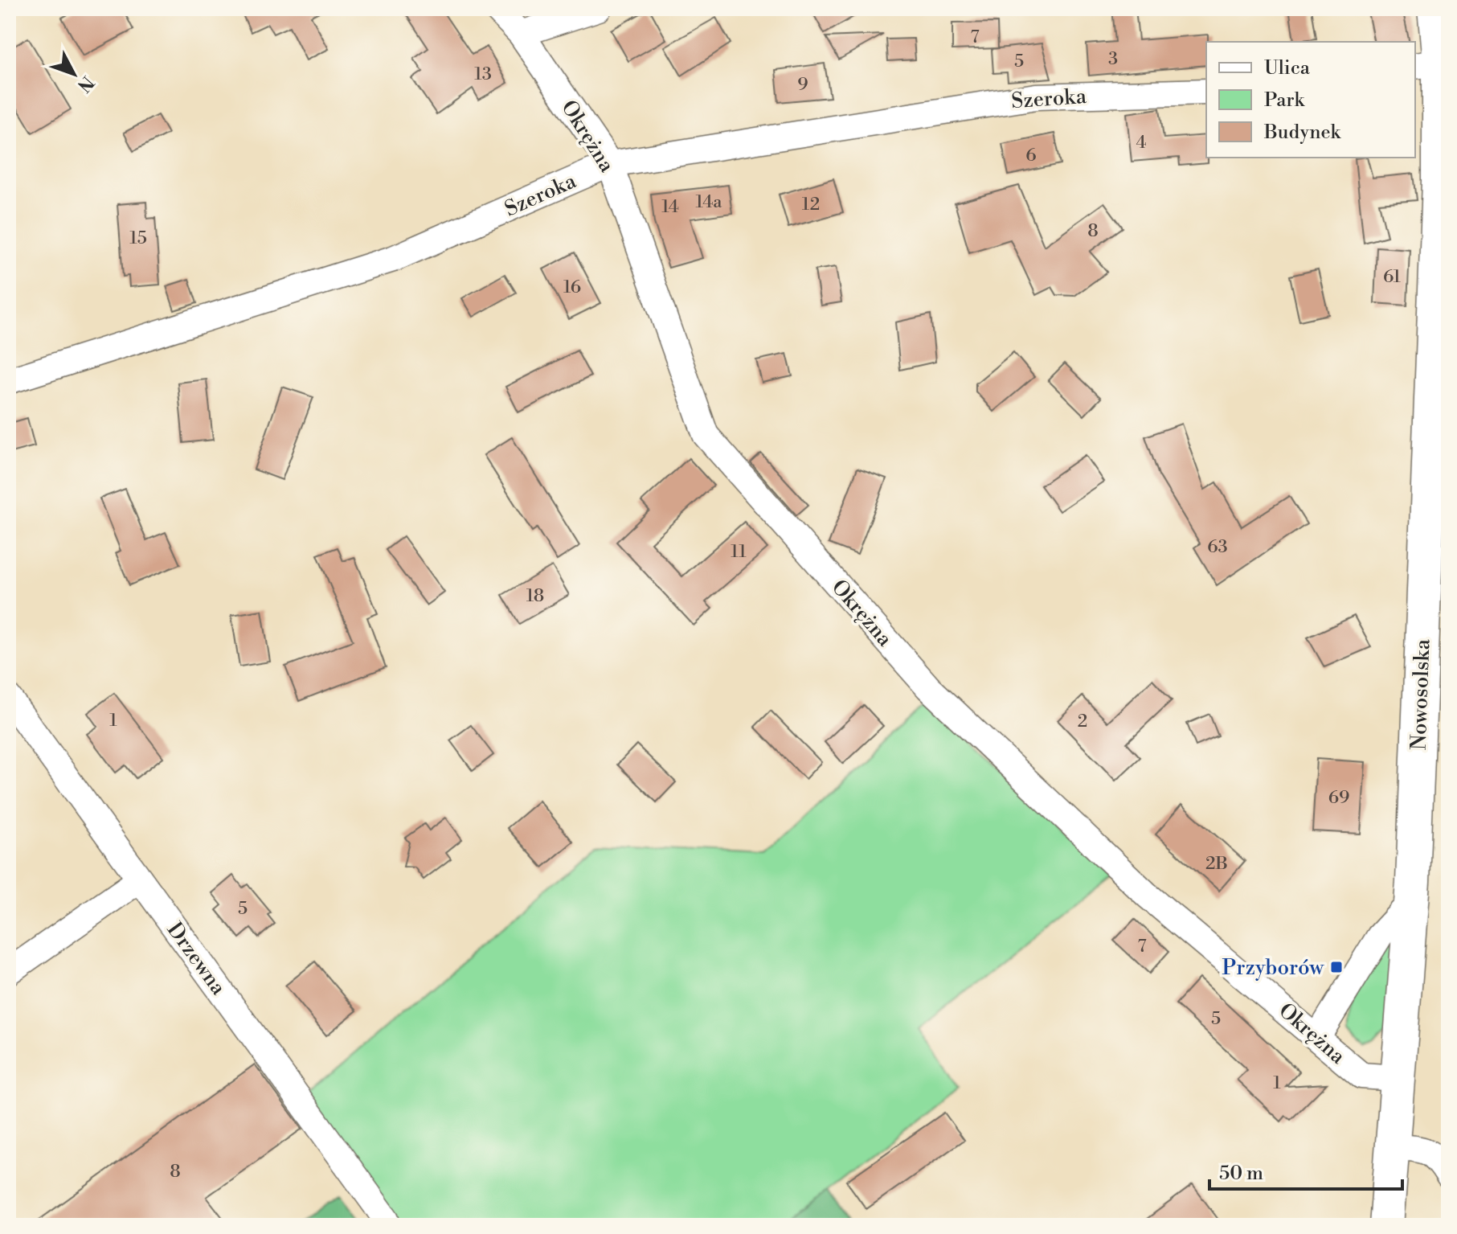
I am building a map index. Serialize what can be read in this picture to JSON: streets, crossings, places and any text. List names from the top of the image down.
{
  "streets": {
    "main road": ["Nowosolska"],
    "street": ["Szeroka", "Okrężna", "Drzewna"]
  },
  "crossings": [
    ["Szeroka", "Okrężna"],
    ["Okrężna", "Nowosolska"]
  ],
  "places": {
    "transit": ["Przyborów"]
  },
  "house_numbers": [
    "7",
    "3",
    "5",
    "13",
    "9",
    "4",
    "6",
    "14a",
    "12",
    "14",
    "8",
    "15",
    "61",
    "16",
    "63",
    "11",
    "18",
    "1",
    "2",
    "69",
    "2B",
    "5",
    "7",
    "5",
    "1",
    "8"
  ],
  "legend": ["Ulica", "Park", "Budynek"],
  "scale_bar": "50 m",
  "north": "bottom right"
}
